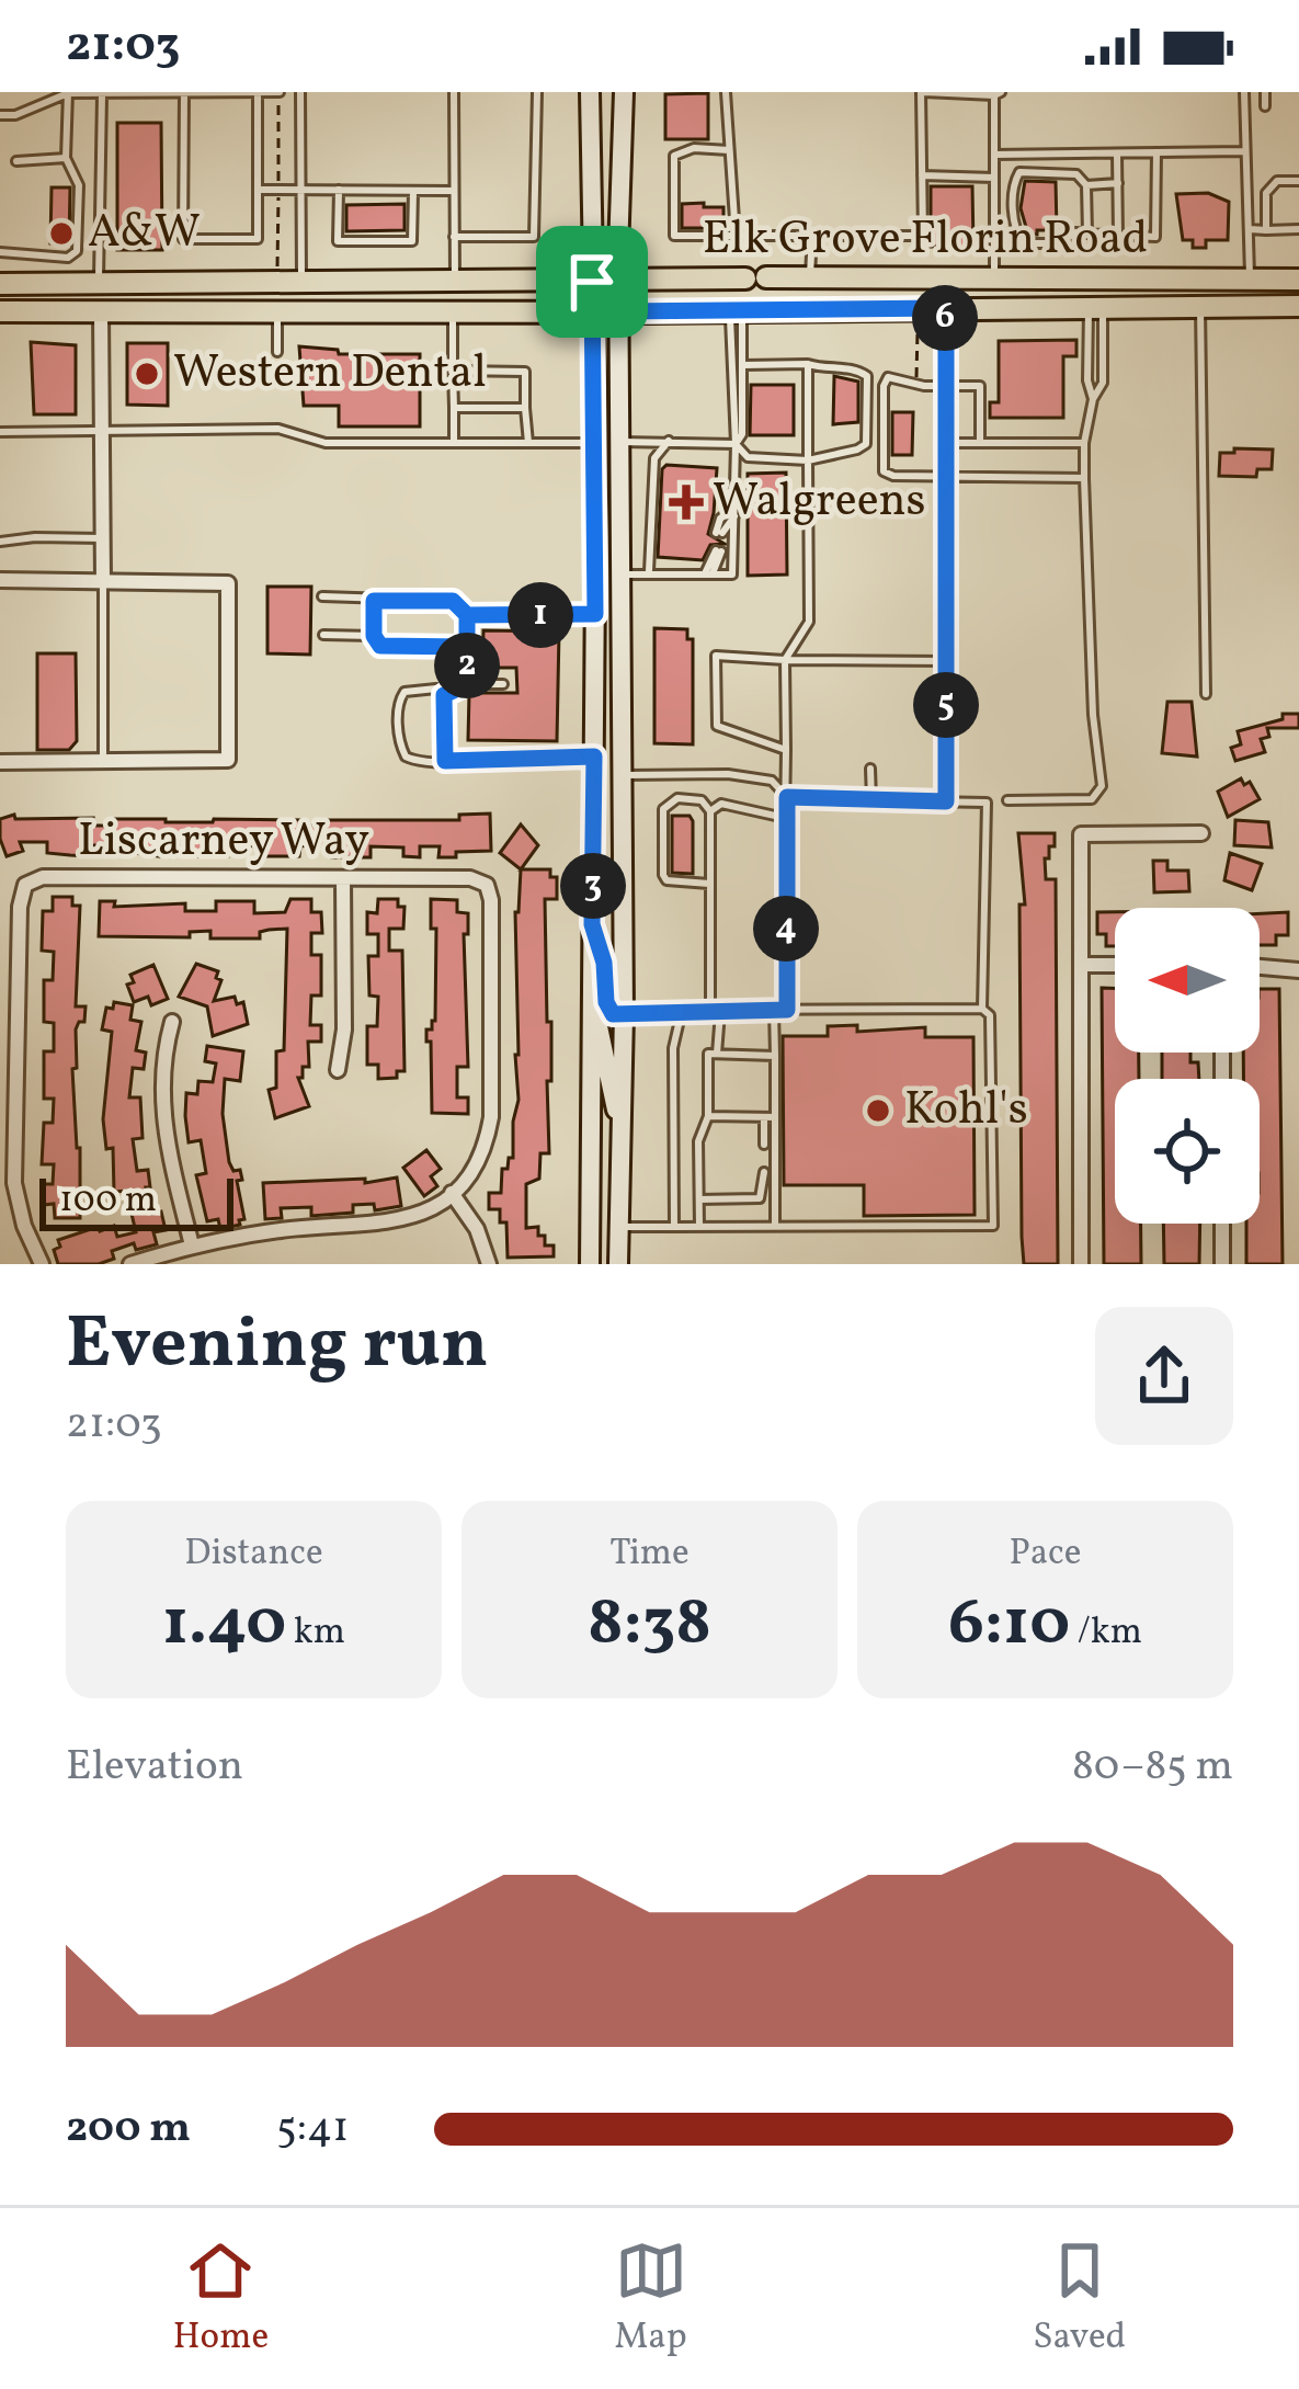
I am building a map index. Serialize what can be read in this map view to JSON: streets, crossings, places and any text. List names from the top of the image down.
{
  "streets": {
    "main road": ["Elk Grove Florin Road"],
    "street": ["Liscarney Way"]
  },
  "places": {
    "other": ["A&W", "Western Dental", "Kohl's"],
    "health": ["Walgreens"]
  },
  "scale_bar": "100 m",
  "north": "left",
  "page": {
    "status": "21:03",
    "pins": [
      "6",
      "1",
      "2",
      "5",
      "3",
      "4"
    ],
    "scale": "100 m",
    "heading": ["Evening run", "21:03"],
    "stats": [
      ["Distance", "1.40 km"],
      ["Time", "8:38"],
      ["Pace", "6:10 /km"]
    ],
    "chart": ["Elevation", "80–85 m"],
    "list": [
      {
        "name": "200 m",
        "note": "5:41"
      }
    ],
    "tabs": ["Home", "Map", "Saved"]
  }
}
